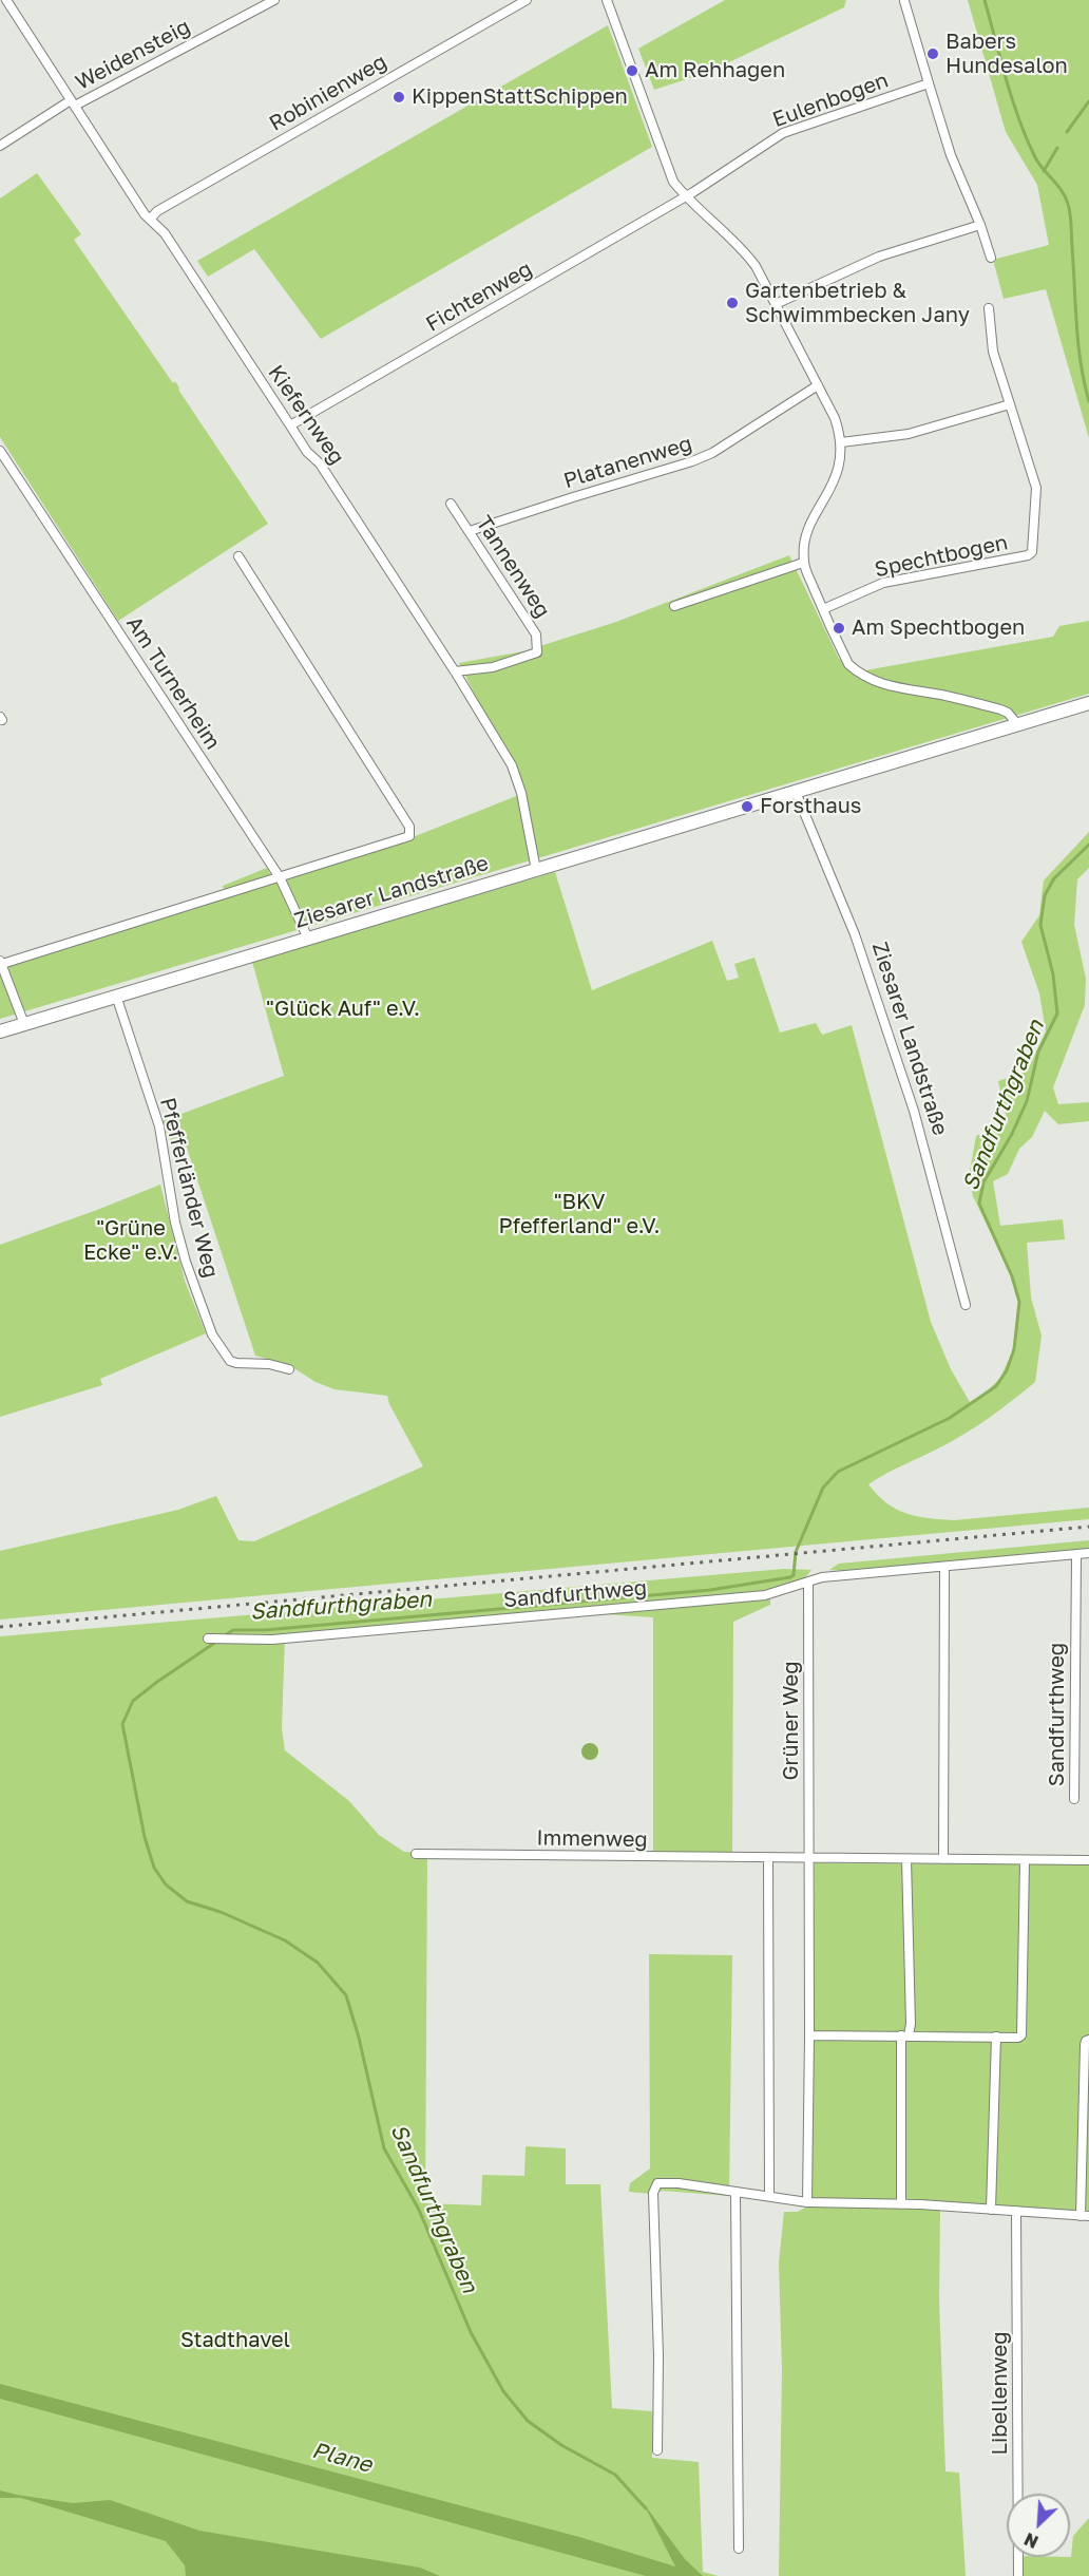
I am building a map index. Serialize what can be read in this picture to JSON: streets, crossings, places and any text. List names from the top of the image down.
{
  "streets": {
    "main road": ["Ziesarer Landstraße"],
    "street": [
      "Weidensteig",
      "Robinienweg",
      "Eulenbogen",
      "Fichtenweg",
      "Kiefernweg",
      "Platanenweg",
      "Spechtbogen",
      "Tannenweg",
      "Am Turnerheim",
      "Pfefferländer Weg",
      "Sandfurthweg",
      "Grüner Weg",
      "Immenweg",
      "Libellenweg"
    ]
  },
  "crossings": [
    ["Weidensteig", "Kiefernweg"],
    ["Robinienweg", "Kiefernweg"],
    ["Eulenbogen", "Fichtenweg"],
    ["Fichtenweg", "Kiefernweg"],
    ["Kiefernweg", "Tannenweg"],
    ["Kiefernweg", "Ziesarer Landstraße"],
    ["Platanenweg", "Tannenweg"],
    ["Am Turnerheim", "Ziesarer Landstraße"],
    ["Ziesarer Landstraße", "Pfefferländer Weg"],
    ["Sandfurthweg", "Grüner Weg"],
    ["Grüner Weg", "Immenweg"]
  ],
  "water": ["Sandfurthgraben", "Plane"],
  "parks": [
    "\"Glück Auf\" e.V.",
    "\"BKV Pfefferland\" e.V.",
    "\"Grüne Ecke\" e.V.",
    "Stadthavel"
  ],
  "places": [
    "Babers Hundesalon",
    "Am Rehhagen",
    "KippenStattSchippen",
    "Gartenbetrieb & Schwimmbecken Jany",
    "Am Spechtbogen",
    "Forsthaus"
  ],
  "north": "bottom left"
}
